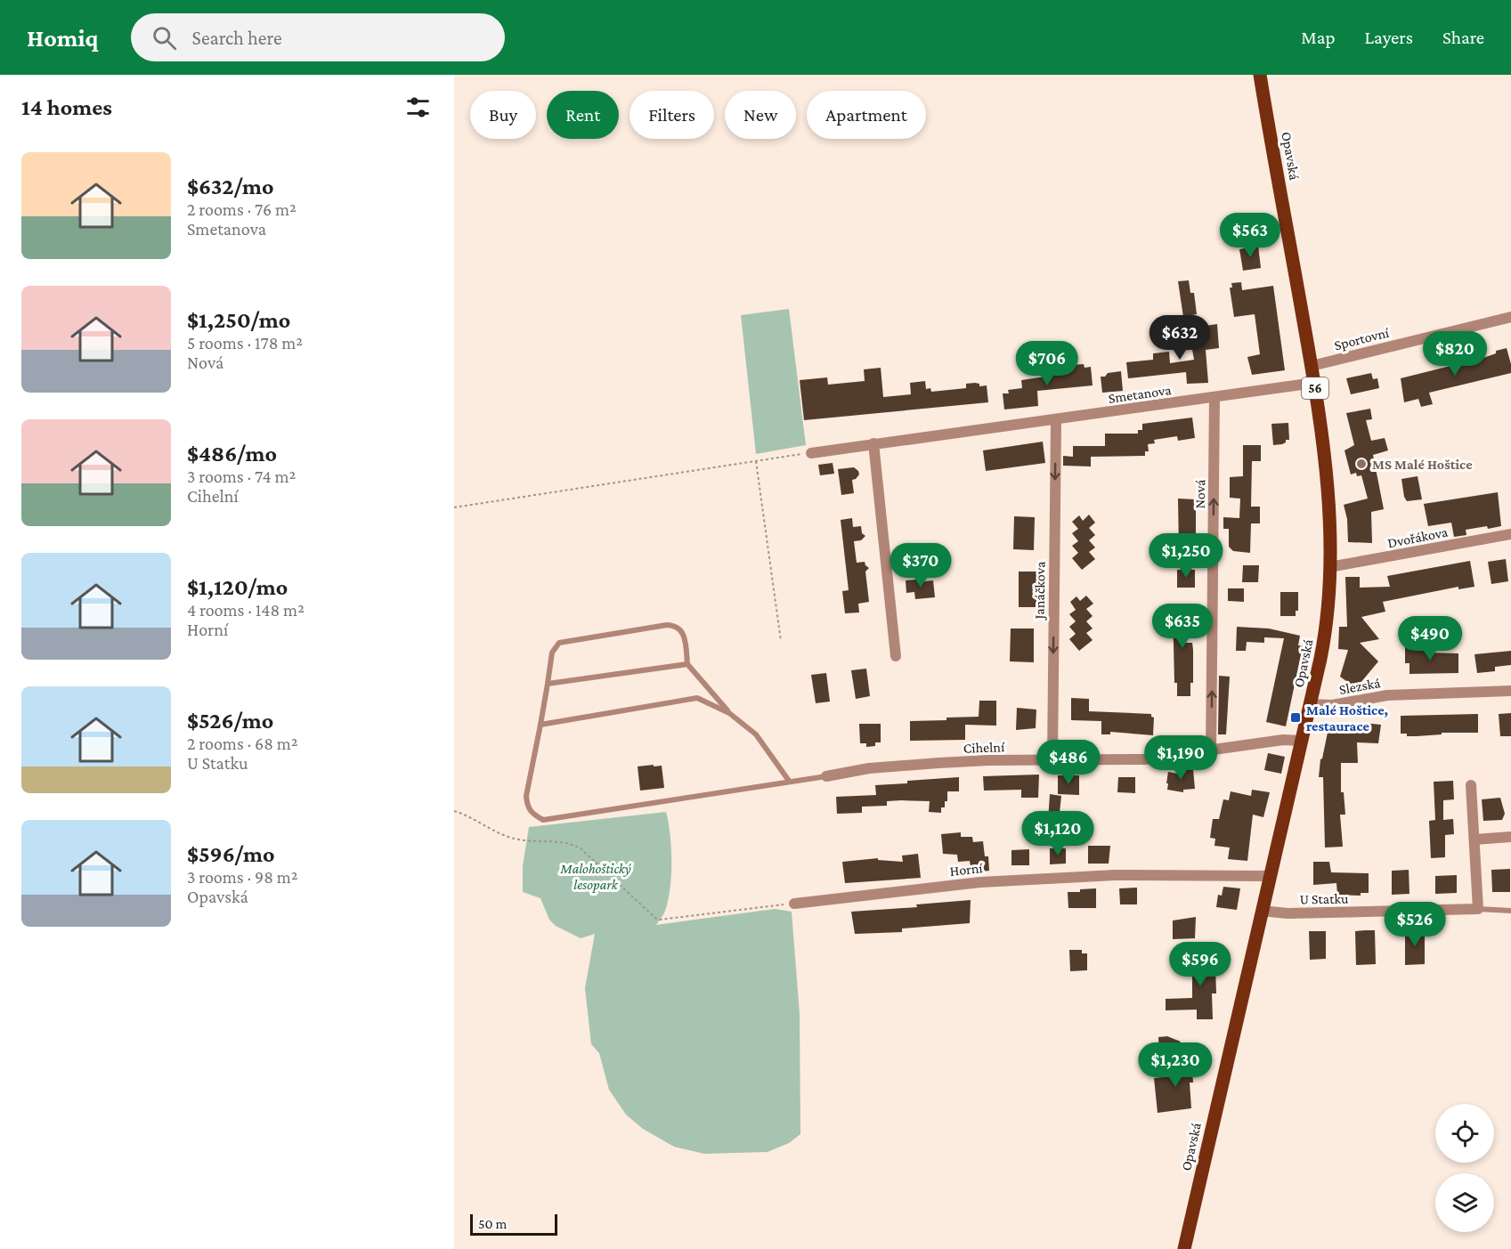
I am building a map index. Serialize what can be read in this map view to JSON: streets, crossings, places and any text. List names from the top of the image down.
{
  "streets": {
    "main road": ["Opavská", "56"],
    "street": [
      "Sportovní",
      "Smetanova",
      "Nová",
      "Dvořákova",
      "Janáčkova",
      "Slezská",
      "Cihelní",
      "Horní",
      "U Statku"
    ]
  },
  "crossings": [
    ["Opavská", "Sportovní"],
    ["Opavská", "Smetanova"],
    ["Opavská", "Dvořákova"],
    ["Opavská", "Slezská"],
    ["Opavská", "Cihelní"],
    ["Opavská", "Horní"],
    ["Opavská", "U Statku"],
    ["Smetanova", "Nová"],
    ["Smetanova", "Janáčkova"],
    ["Nová", "Cihelní"],
    ["Janáčkova", "Cihelní"]
  ],
  "one_way": ["Nová", "Janáčkova"],
  "parks": ["Malohoštický lesopark"],
  "places": {
    "other": ["MS Malé Hoštice"],
    "transit": ["Malé Hoštice, restaurace"]
  },
  "scale_bar": "50 m",
  "page": {
    "header": "Homiq",
    "search": "Search here",
    "nav": ["Map", "Layers", "Share"],
    "heading": "14 homes",
    "chip": [
      "Buy",
      "Rent",
      "Filters",
      "New",
      "Apartment"
    ],
    "list": [
      {
        "name": "$632/mo",
        "note": "2 rooms · 76 m² · Smetanova"
      },
      {
        "name": "$1,250/mo",
        "note": "5 rooms · 178 m² · Nová"
      },
      {
        "name": "$486/mo",
        "note": "3 rooms · 74 m² · Cihelní"
      },
      {
        "name": "$1,120/mo",
        "note": "4 rooms · 148 m² · Horní"
      },
      {
        "name": "$526/mo",
        "note": "2 rooms · 68 m² · U Statku"
      },
      {
        "name": "$596/mo",
        "note": "3 rooms · 98 m² · Opavská"
      }
    ],
    "price": [
      "$563",
      "$632",
      "$820",
      "$706",
      "$1,250",
      "$370",
      "$635",
      "$490",
      "$1,190",
      "$486",
      "$1,120",
      "$526",
      "$596",
      "$1,230"
    ],
    "scale": "50 m"
  }
}
